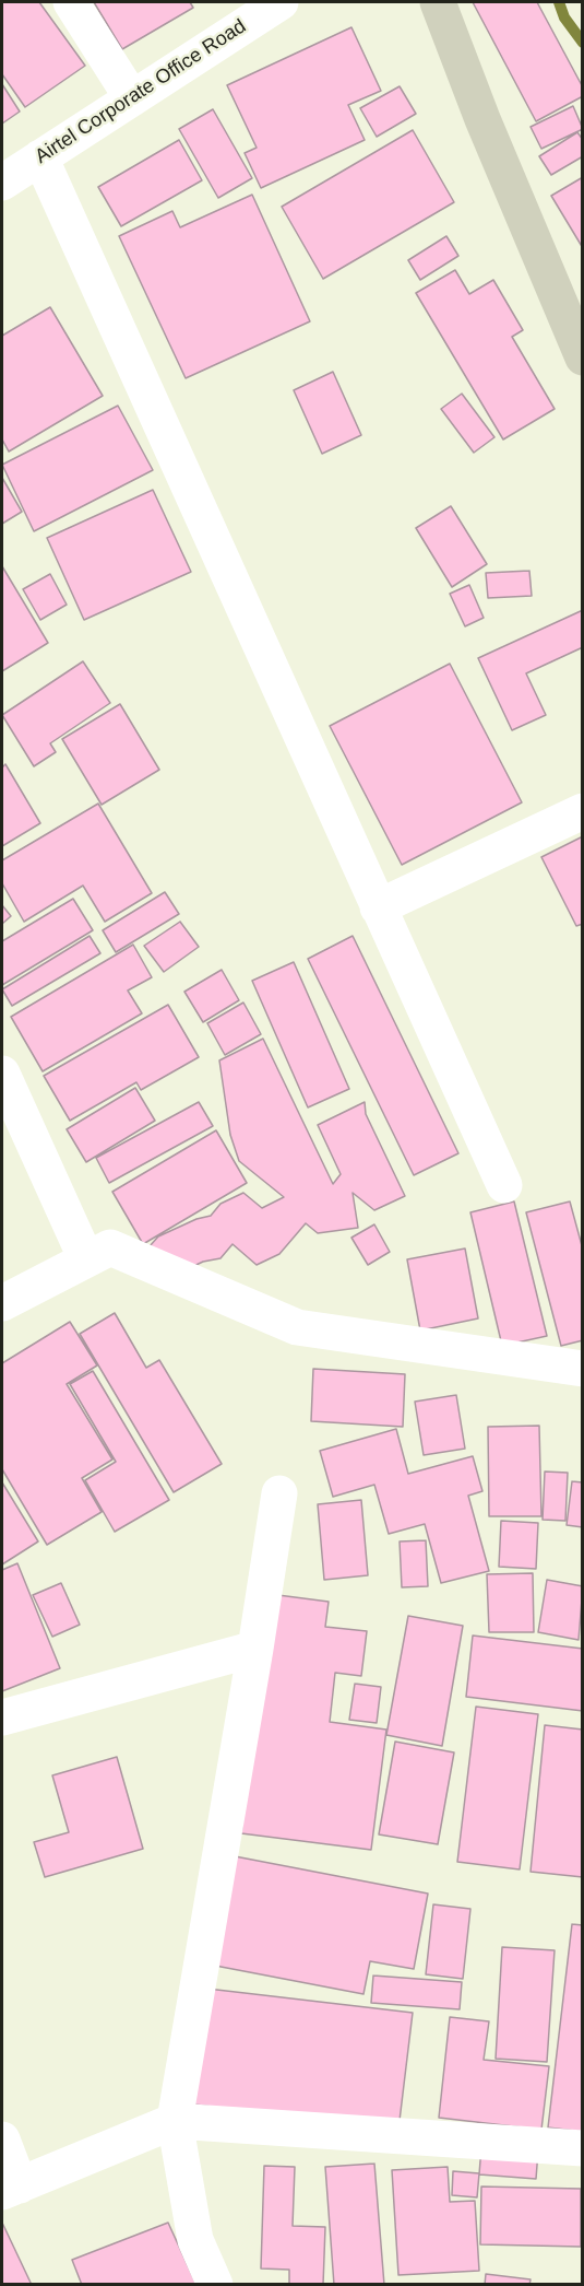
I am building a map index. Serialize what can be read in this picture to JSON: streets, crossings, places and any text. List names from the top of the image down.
{
  "streets": {
    "street": ["Airtel Corporate Office Road"]
  }
}
